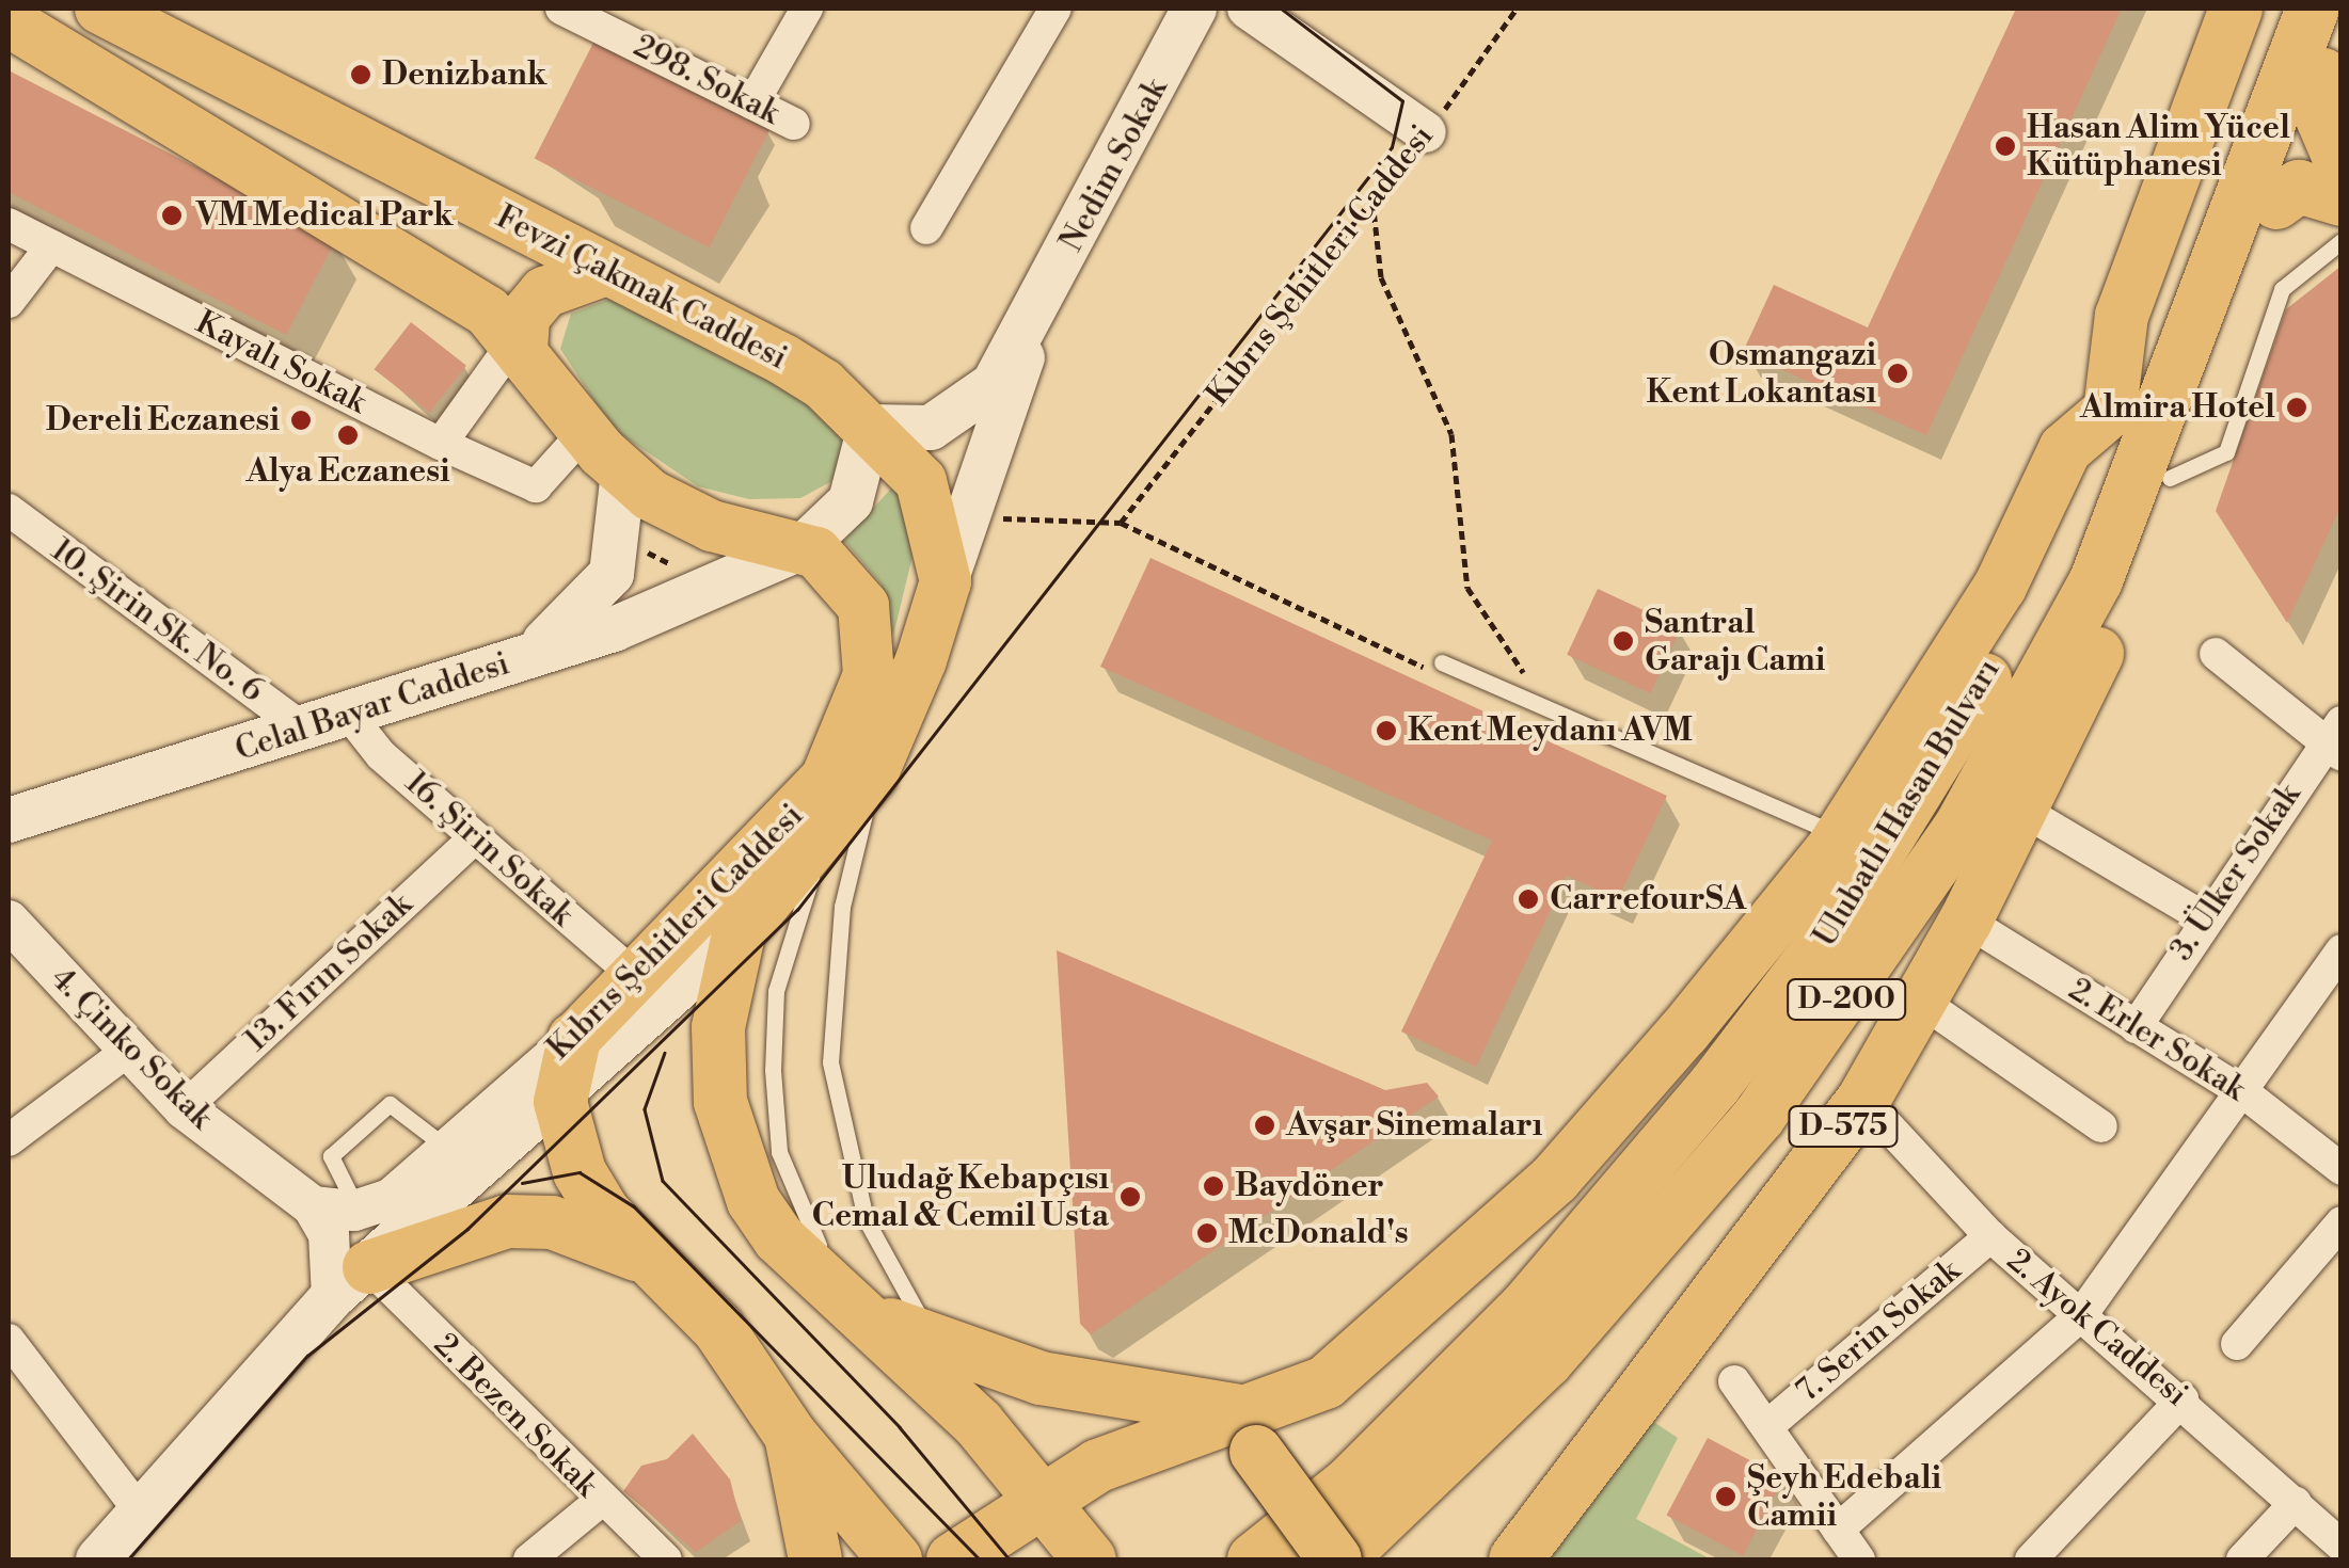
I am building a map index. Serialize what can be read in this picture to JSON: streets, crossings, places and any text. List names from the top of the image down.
{
  "streets": {
    "highway": ["Ulubatlı Hasan Bulvarı", "D-200", "D-575"],
    "main road": [
      "Nedim Sokak",
      "Kıbrıs Şehitleri Caddesi",
      "Fevzi Çakmak Caddesi",
      "Celal Bayar Caddesi"
    ],
    "street": [
      "298. Sokak",
      "Kayalı Sokak",
      "10. Şirin Sk. No. 6",
      "16. Şirin Sokak",
      "3. Ülker Sokak",
      "13. Fırın Sokak",
      "2. Erler Sokak",
      "4. Çinko Sokak",
      "2. Ayok Caddesi",
      "7. Serin Sokak",
      "2. Bezen Sokak"
    ]
  },
  "crossings": [
    ["Kıbrıs Şehitleri Caddesi", "Celal Bayar Caddesi"],
    ["Kıbrıs Şehitleri Caddesi", "16. Şirin Sokak"],
    ["Fevzi Çakmak Caddesi", "Celal Bayar Caddesi"],
    ["10. Şirin Sk. No. 6", "Celal Bayar Caddesi"],
    ["Celal Bayar Caddesi", "16. Şirin Sokak"],
    ["Ulubatlı Hasan Bulvarı", "D-575"],
    ["16. Şirin Sokak", "13. Fırın Sokak"],
    ["3. Ülker Sokak", "2. Erler Sokak"],
    ["13. Fırın Sokak", "4. Çinko Sokak"],
    ["2. Erler Sokak", "D-575"],
    ["D-575", "2. Ayok Caddesi"],
    ["2. Ayok Caddesi", "7. Serin Sokak"]
  ],
  "places": [
    "Denizbank",
    "Hasan Alim Yücel Kütüphanesi",
    "VM Medical Park",
    "Osmangazi Kent Lokantası",
    "Almira Hotel",
    "Dereli Eczanesi",
    "Alya Eczanesi",
    "Santral Garajı Cami",
    "Kent Meydanı AVM",
    "CarrefourSA",
    "Avşar Sinemaları",
    "Baydöner",
    "Uludağ Kebapçısı Cemal & Cemil Usta",
    "McDonald's",
    "Şeyh Edebali Camii"
  ]
}
